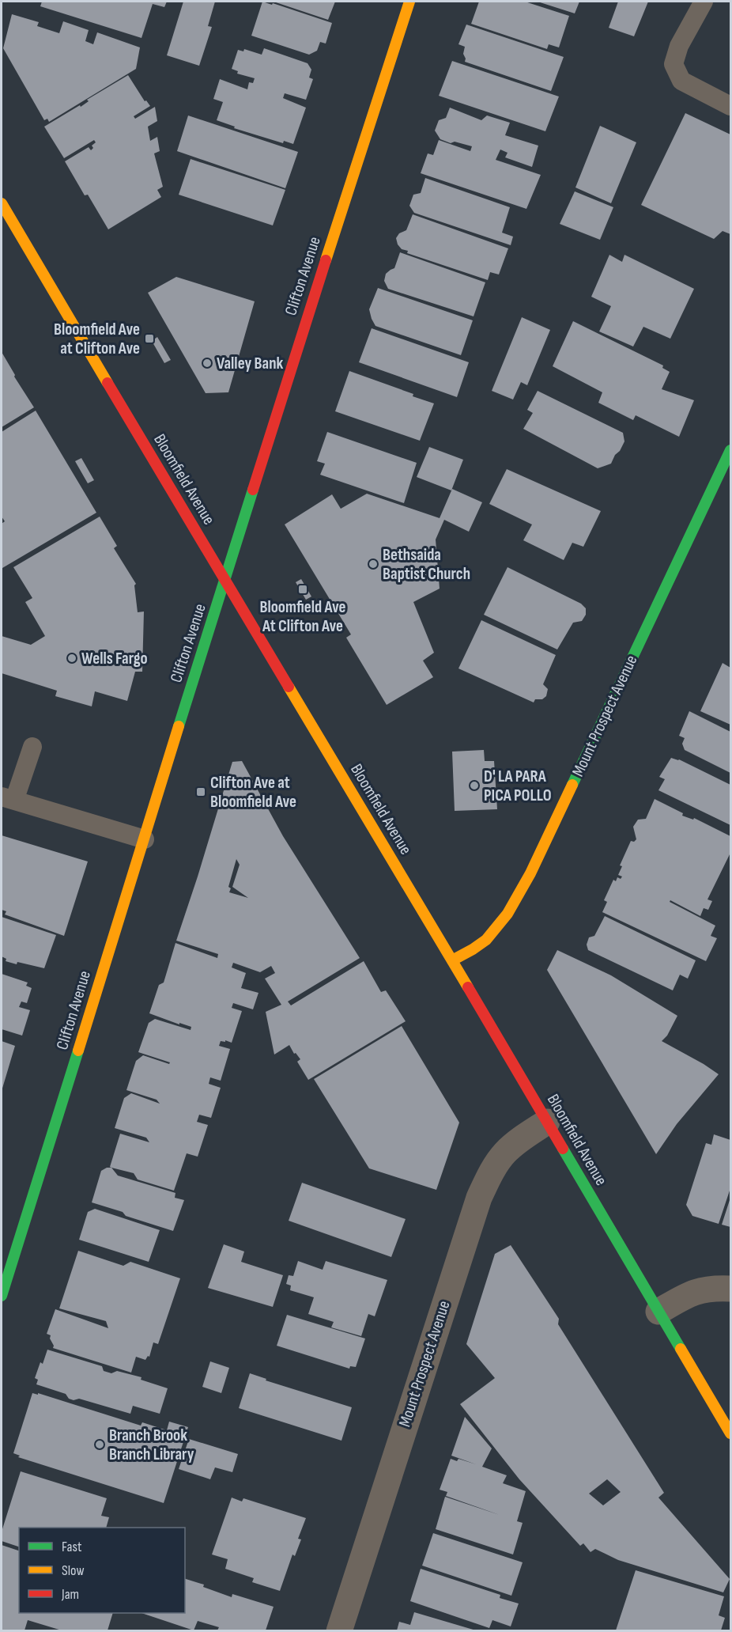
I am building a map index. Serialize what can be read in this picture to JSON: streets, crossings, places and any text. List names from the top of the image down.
{
  "streets": {
    "main road": ["Clifton Avenue", "Bloomfield Avenue", "Mount Prospect Avenue"]
  },
  "crossings": [
    ["Clifton Avenue", "Bloomfield Avenue"],
    ["Bloomfield Avenue", "Mount Prospect Avenue"]
  ],
  "places": {
    "transit": ["Bloomfield Ave at Clifton Ave", "Bloomfield Ave At Clifton Ave", "Clifton Ave at Bloomfield Ave"],
    "other": [
      "Valley Bank",
      "Bethsaida Baptist Church",
      "Wells Fargo",
      "D' LA PARA PICA POLLO",
      "Branch Brook Branch Library"
    ]
  },
  "legend": ["Fast", "Slow", "Jam"]
}
